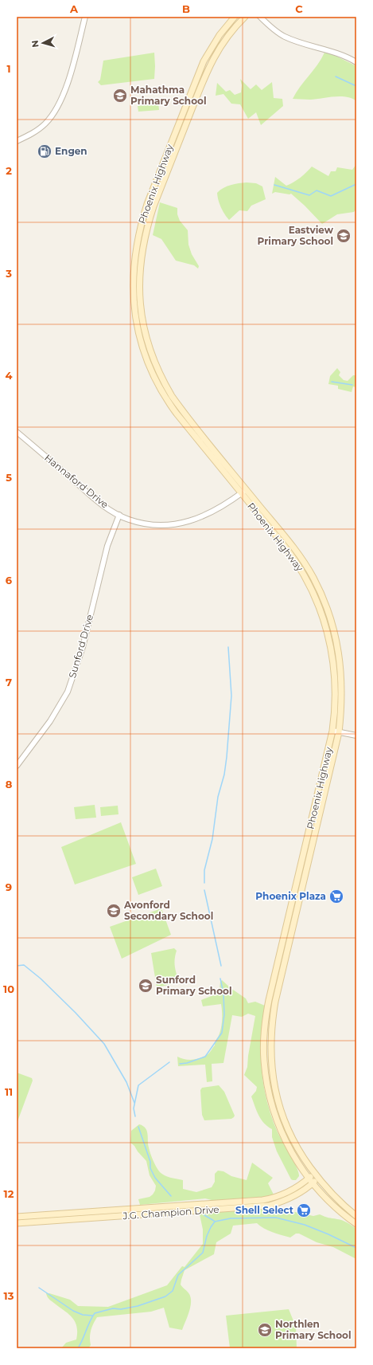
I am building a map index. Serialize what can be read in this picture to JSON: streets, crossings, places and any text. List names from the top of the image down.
{
  "streets": {
    "main road": ["Phoenix Highway", "J.G. Champion Drive"],
    "street": ["Hannaford Drive", "Sunford Drive"]
  },
  "crossings": [
    ["Phoenix Highway", "Hannaford Drive"],
    ["Phoenix Highway", "J.G. Champion Drive"],
    ["Hannaford Drive", "Sunford Drive"]
  ],
  "places": {
    "school or university": [
      "Mahathma Primary School",
      "Eastview Primary School",
      "Avonford Secondary School",
      "Sunford Primary School",
      "Northlen Primary School"
    ],
    "fuel station": ["Engen"],
    "supermarket": ["Phoenix Plaza", "Shell Select"]
  },
  "north": "left",
  "grid": {
    "columns": ["A", "B", "C"],
    "rows": [
      "1",
      "2",
      "3",
      "4",
      "5",
      "6",
      "7",
      "8",
      "9",
      "10",
      "11",
      "12",
      "13"
    ]
  }
}
